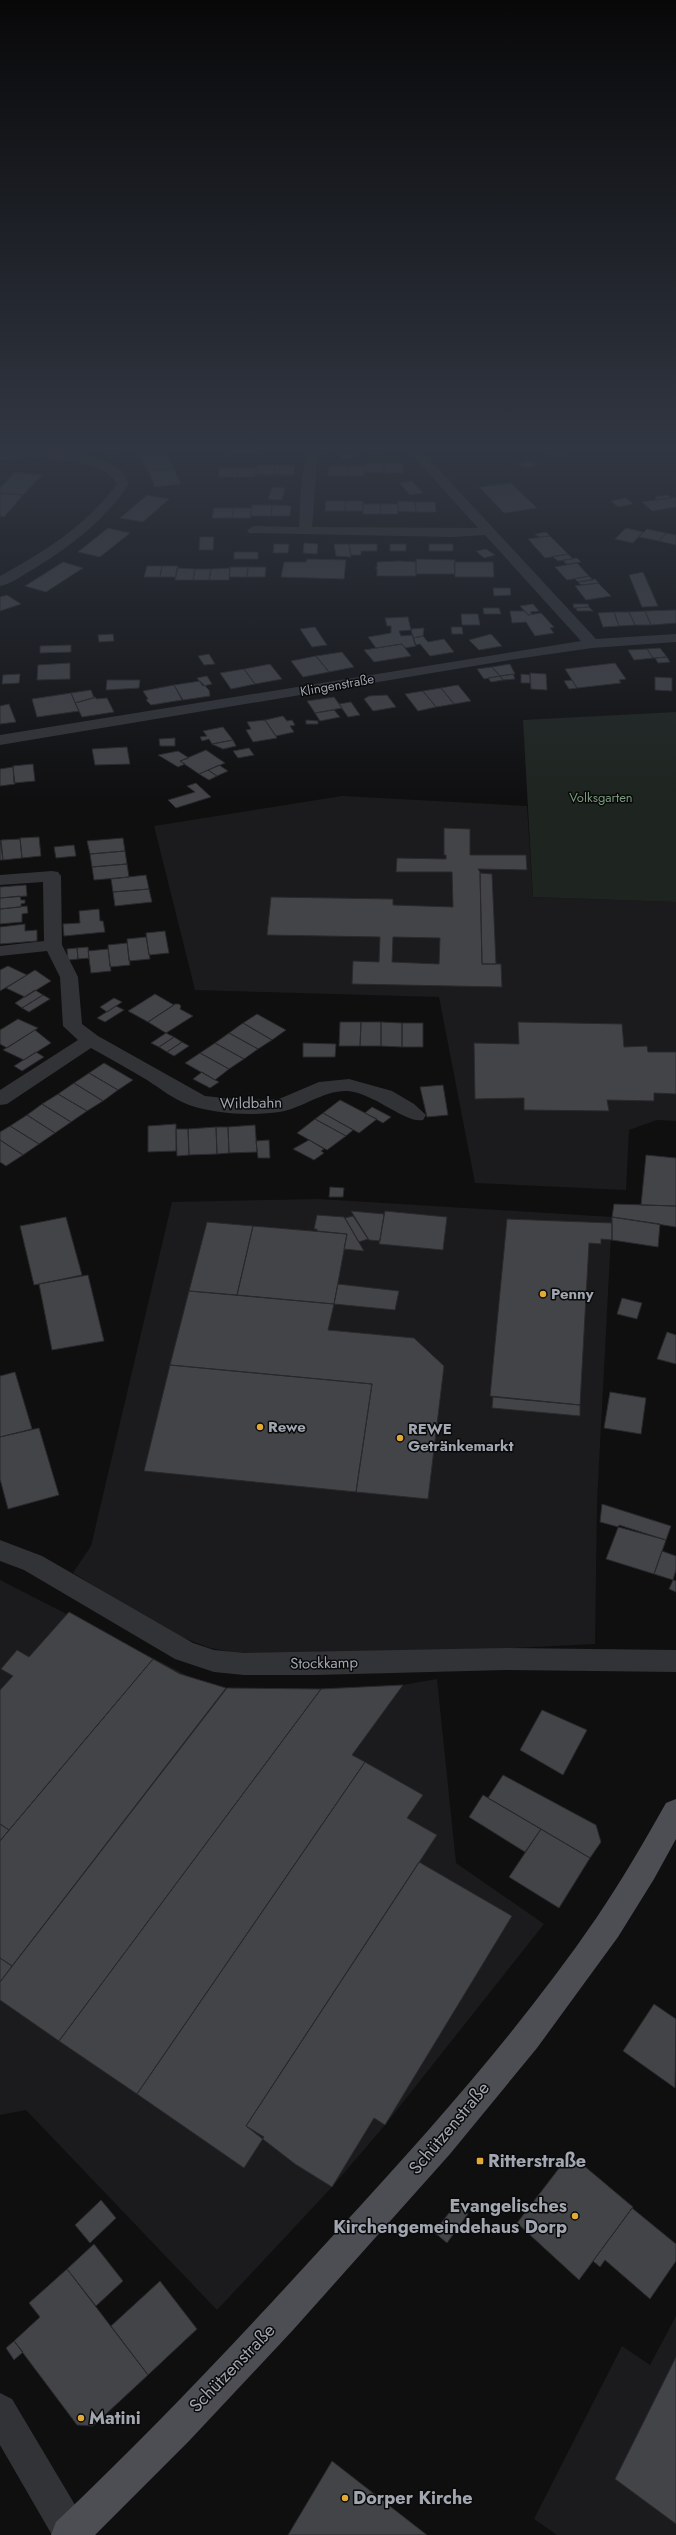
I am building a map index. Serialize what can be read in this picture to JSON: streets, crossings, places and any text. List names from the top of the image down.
{
  "streets": {
    "main road": ["Schützenstraße"],
    "street": ["Klingenstraße", "Wildbahn", "Stockkamp"]
  },
  "parks": ["Volksgarten"],
  "places": {
    "other": [
      "Penny",
      "Rewe",
      "REWE Getränkemarkt",
      "Evangelisches Kirchengemeindehaus Dorp",
      "Matini",
      "Dorper Kirche"
    ],
    "transit": ["Ritterstraße"]
  }
}
